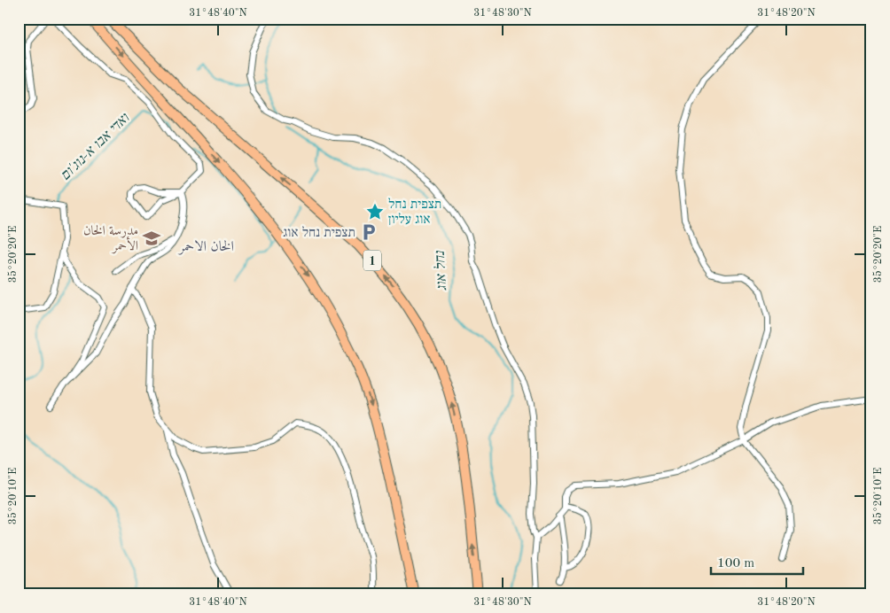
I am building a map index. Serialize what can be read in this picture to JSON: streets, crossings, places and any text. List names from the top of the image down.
{
  "streets": {
    "highway": ["1"]
  },
  "districts": ["الخان الاحمر"],
  "water": ["ואדי אבו א-נוג'ום", "נחל אוג"],
  "places": {
    "place": ["תצפית נחל אוג עליון"],
    "parking": ["תצפית נחל אוג"],
    "school or university": ["مدرسة الخان الأحمر"]
  },
  "scale_bar": "100 m",
  "coordinates": [
    "31°48'40\"N",
    "31°48'30\"N",
    "31°48'20\"N",
    "35°20'20\"E",
    "35°20'10\"E"
  ]
}
